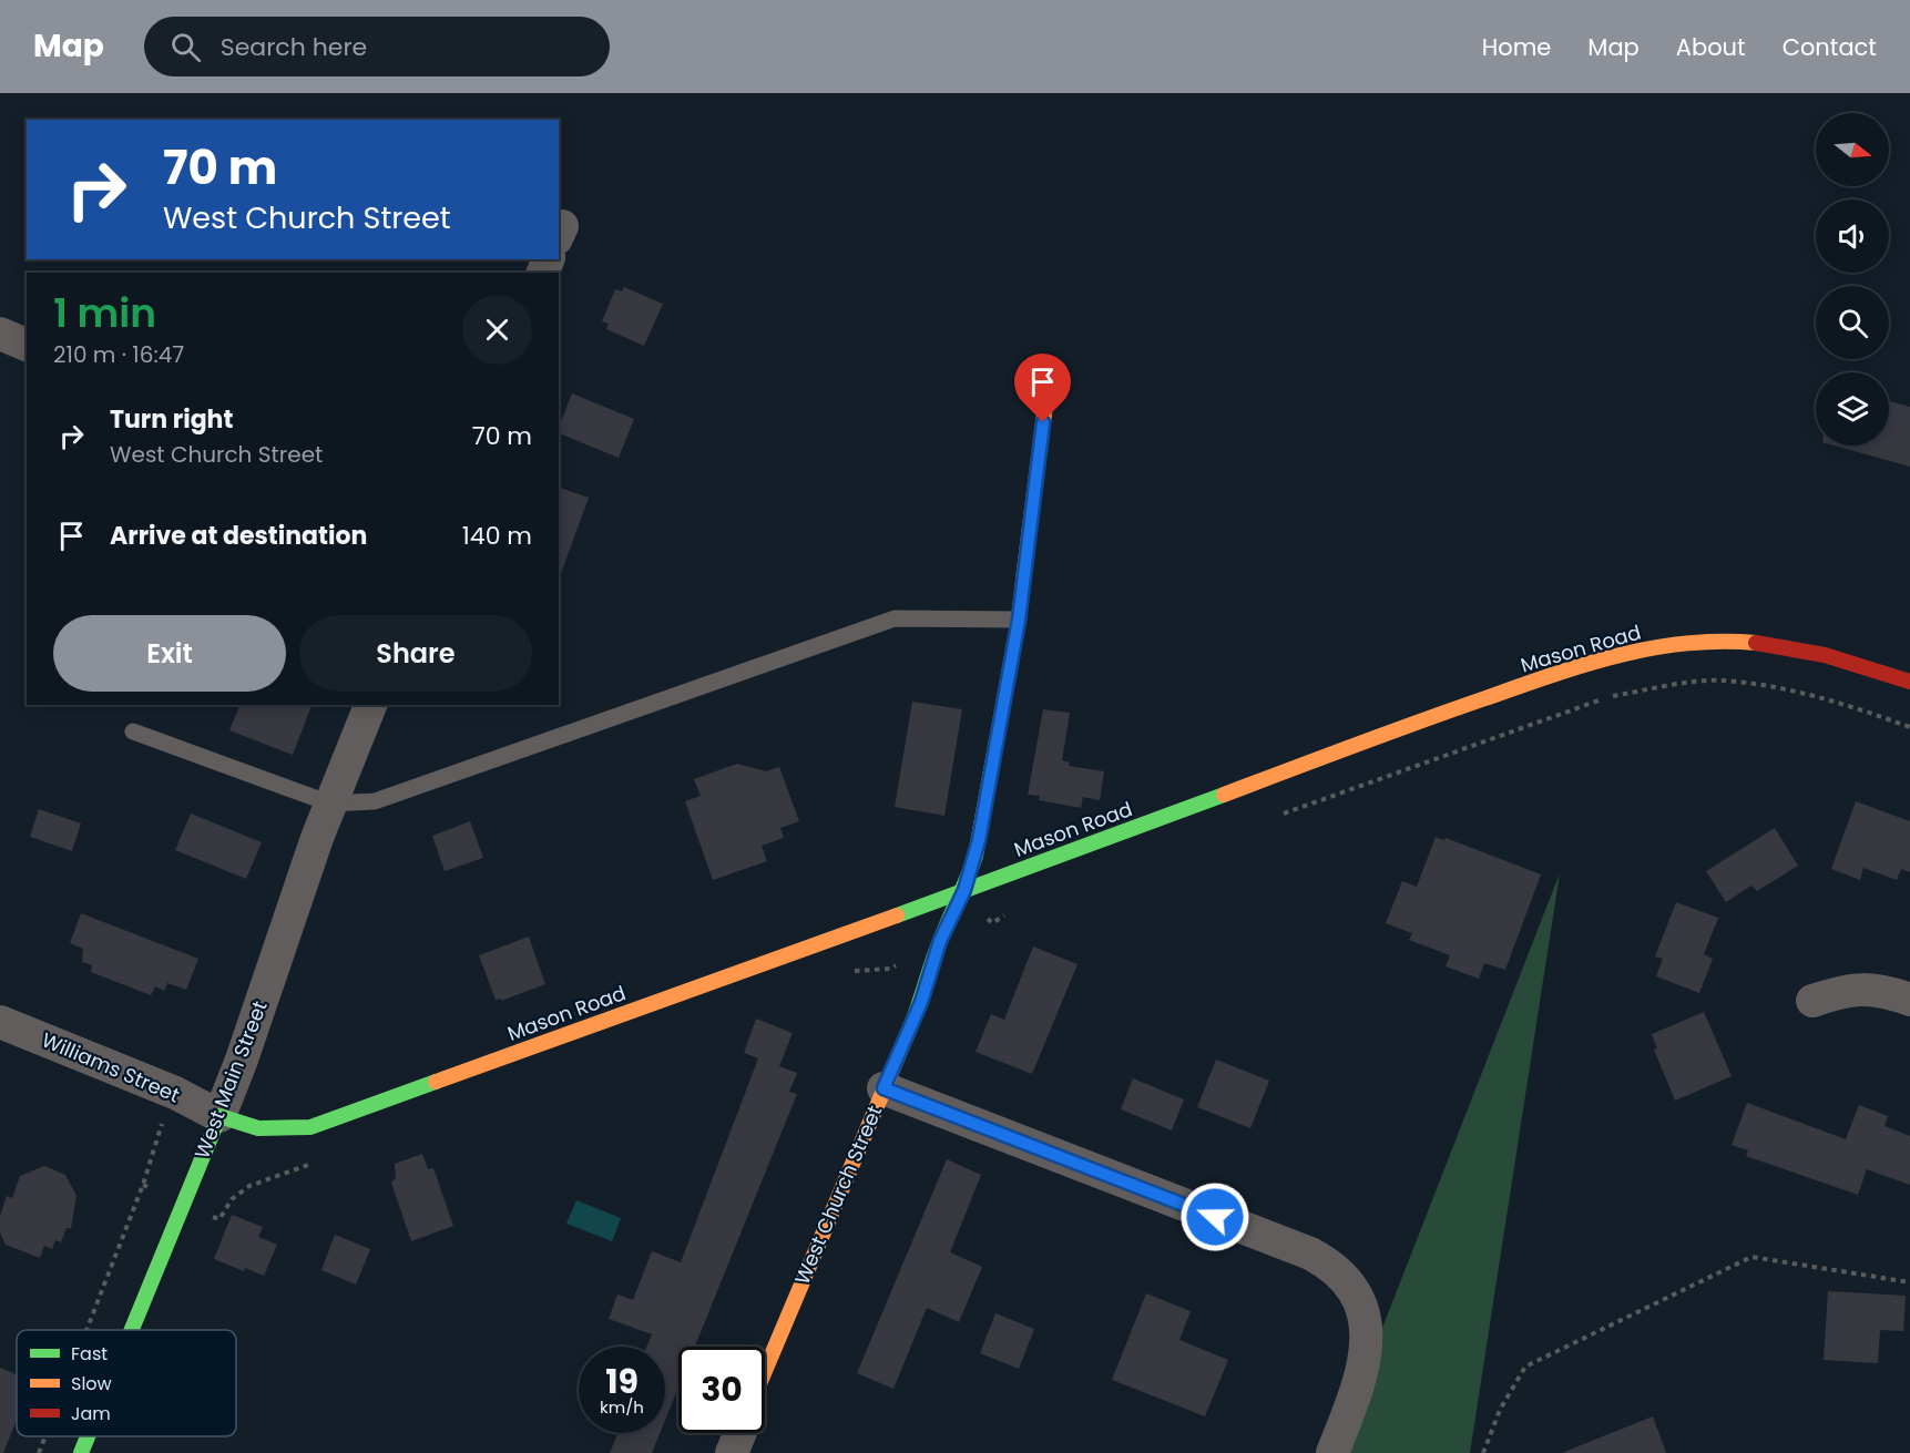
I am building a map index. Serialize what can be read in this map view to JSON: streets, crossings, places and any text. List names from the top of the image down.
{
  "streets": {
    "main road": ["Mason Road", "West Main Street", "West Church Street"],
    "street": ["Williams Street"]
  },
  "crossings": [
    ["Mason Road", "Williams Street"],
    ["Mason Road", "West Main Street"],
    ["Mason Road", "West Church Street"],
    ["Williams Street", "West Main Street"]
  ],
  "legend": ["Fast", "Slow", "Jam"],
  "north": "right",
  "page": {
    "header": "Map",
    "search": "Search here",
    "nav": [
      "Home",
      "Map",
      "About",
      "Contact"
    ],
    "turn": ["70 m", "West Church Street"],
    "heading": ["1 min", "210 m · 16:47"],
    "list": [
      {
        "name": "Turn right",
        "note": "West Church Street",
        "value": "70 m"
      },
      {
        "name": "Arrive at destination",
        "value": "140 m"
      }
    ],
    "buttons": ["Exit", "Share"],
    "speed": "19 km/h",
    "limit": "30"
  }
}
